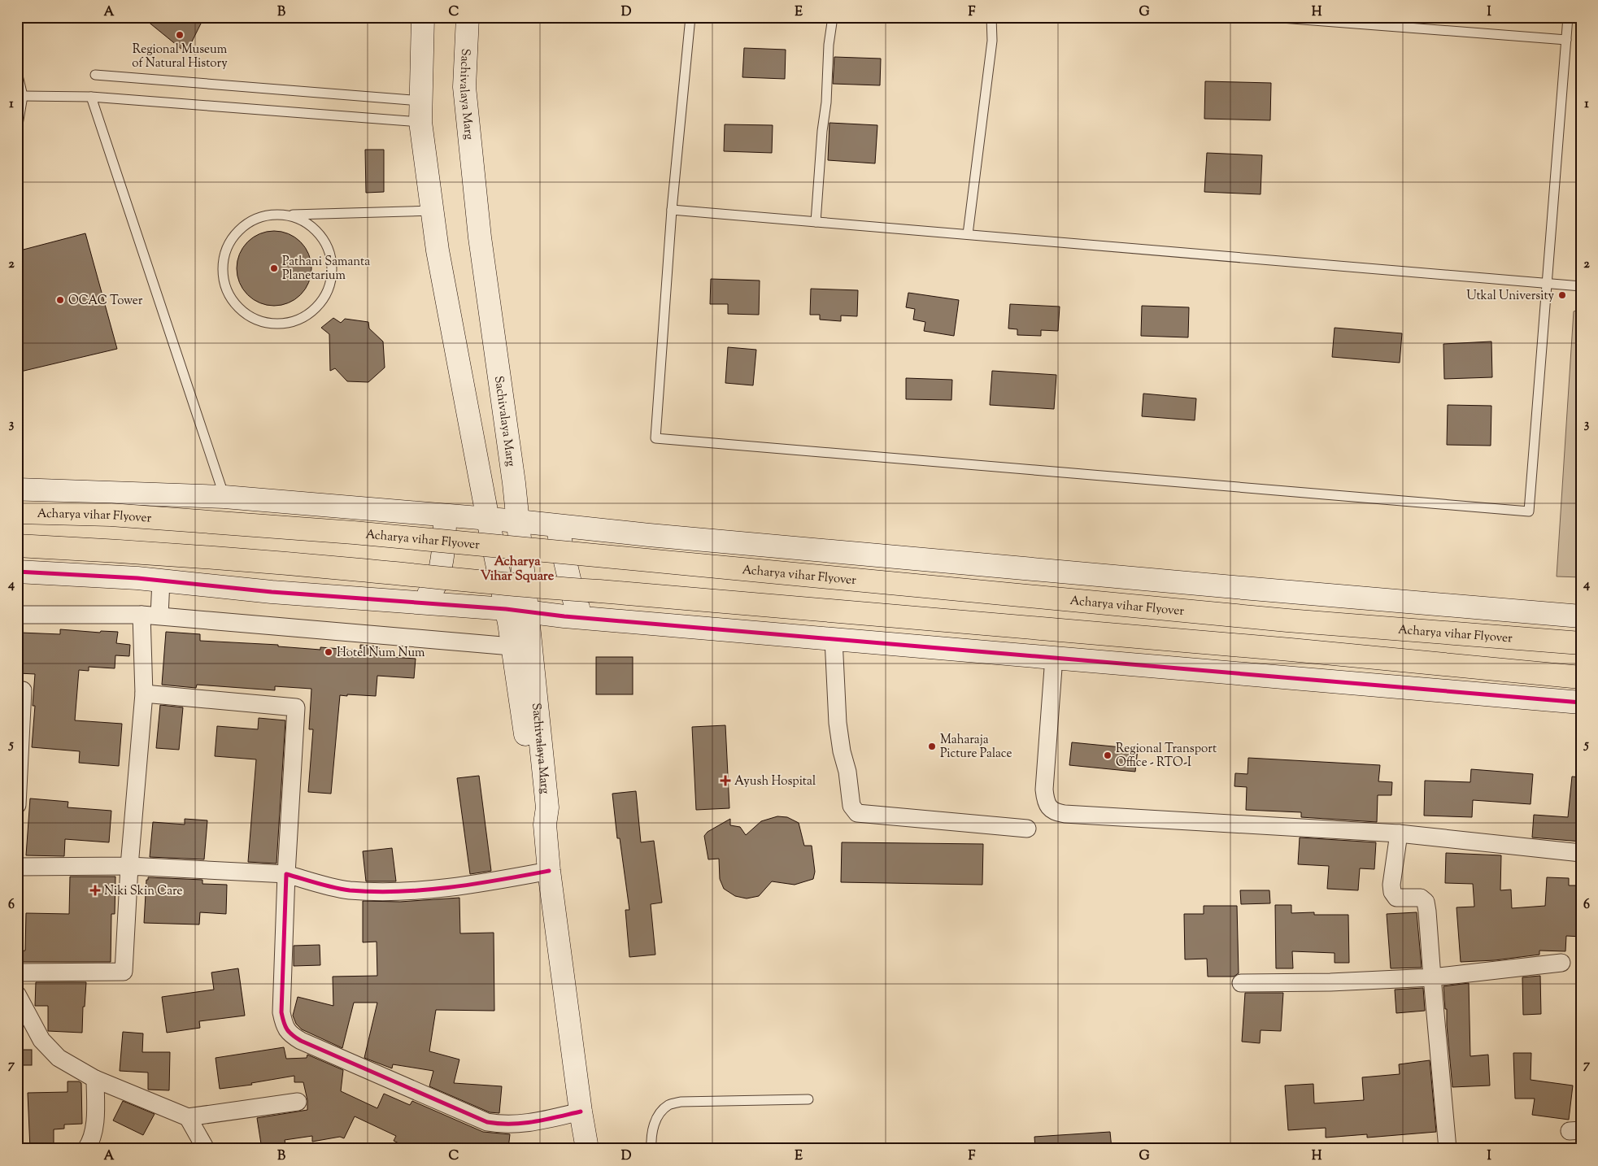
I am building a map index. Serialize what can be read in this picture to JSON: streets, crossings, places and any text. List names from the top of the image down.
{
  "streets": {
    "highway": ["Acharya vihar Flyover"],
    "street": ["Sachivalaya Marg"]
  },
  "districts": ["Acharya Vihar Square"],
  "places": {
    "other": [
      "Regional Museum of Natural History",
      "Pathani Samanta Planetarium",
      "Utkal University",
      "OCAC Tower",
      "Hotel Num Num",
      "Maharaja Picture Palace",
      "Regional Transport Office - RTO-I"
    ],
    "health": ["Ayush Hospital", "Niki Skin Care"]
  },
  "grid": {
    "columns": [
      "A",
      "B",
      "C",
      "D",
      "E",
      "F",
      "G",
      "H",
      "I"
    ],
    "rows": [
      "1",
      "2",
      "3",
      "4",
      "5",
      "6",
      "7"
    ]
  }
}
